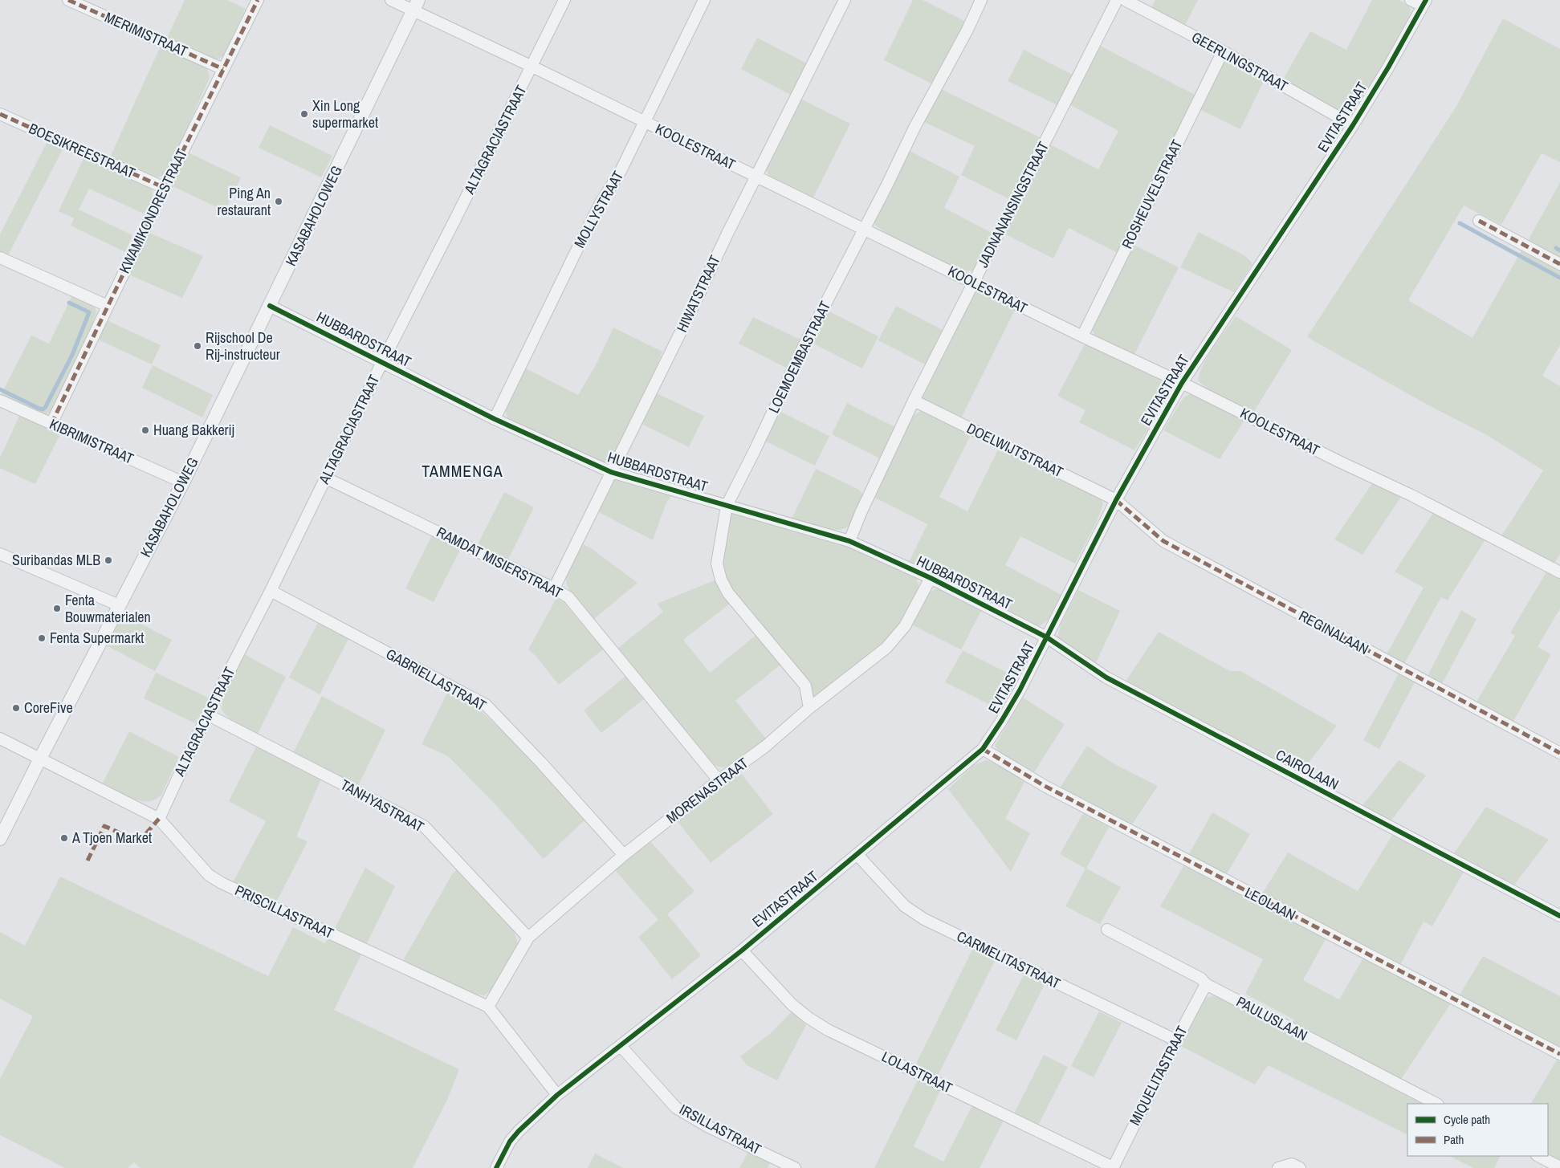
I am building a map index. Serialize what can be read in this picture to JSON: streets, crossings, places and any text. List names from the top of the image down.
{
  "streets": {
    "street": [
      "MERIMISTRAAT",
      "GEERLINGSTRAAT",
      "EVITASTRAAT",
      "ALTAGRACIASTRAAT",
      "KOOLESTRAAT",
      "BOESIKREESTRAAT",
      "ROSHEUVELSTRAAT",
      "JADNANANSINGSTRAAT",
      "MOLLYSTRAAT",
      "KWAMIKONDRESTRAAT",
      "KASABAHOLOWEG",
      "HIWATSTRAAT",
      "HUBBARDSTRAAT",
      "LOEMOEMBASTRAAT",
      "KIBRIMISTRAAT",
      "DOELWIJTSTRAAT",
      "RAMDAT MISIERSTRAAT",
      "REGINALAAN",
      "GABRIELLASTRAAT",
      "CAIROLAAN",
      "MORENASTRAAT",
      "TANHYASTRAAT",
      "LEOLAAN",
      "PRISCILLASTRAAT",
      "CARMELITASTRAAT",
      "PAULUSLAAN",
      "LOLASTRAAT",
      "MIQUELITASTRAAT",
      "IRSILLASTRAAT"
    ]
  },
  "crossings": [
    ["MERIMISTRAAT", "KWAMIKONDRESTRAAT"],
    ["GEERLINGSTRAAT", "EVITASTRAAT"],
    ["GEERLINGSTRAAT", "ROSHEUVELSTRAAT"],
    ["EVITASTRAAT", "KOOLESTRAAT"],
    ["EVITASTRAAT", "HUBBARDSTRAAT"],
    ["EVITASTRAAT", "DOELWIJTSTRAAT"],
    ["EVITASTRAAT", "REGINALAAN"],
    ["EVITASTRAAT", "CAIROLAAN"],
    ["EVITASTRAAT", "LEOLAAN"],
    ["EVITASTRAAT", "PRISCILLASTRAAT"],
    ["EVITASTRAAT", "CARMELITASTRAAT"],
    ["EVITASTRAAT", "LOLASTRAAT"],
    ["EVITASTRAAT", "IRSILLASTRAAT"],
    ["ALTAGRACIASTRAAT", "KOOLESTRAAT"],
    ["ALTAGRACIASTRAAT", "HUBBARDSTRAAT"],
    ["ALTAGRACIASTRAAT", "RAMDAT MISIERSTRAAT"],
    ["ALTAGRACIASTRAAT", "GABRIELLASTRAAT"],
    ["ALTAGRACIASTRAAT", "TANHYASTRAAT"],
    ["ALTAGRACIASTRAAT", "PRISCILLASTRAAT"],
    ["KOOLESTRAAT", "ROSHEUVELSTRAAT"],
    ["KOOLESTRAAT", "JADNANANSINGSTRAAT"],
    ["KOOLESTRAAT", "MOLLYSTRAAT"],
    ["KOOLESTRAAT", "KASABAHOLOWEG"],
    ["KOOLESTRAAT", "HIWATSTRAAT"],
    ["KOOLESTRAAT", "LOEMOEMBASTRAAT"],
    ["BOESIKREESTRAAT", "KWAMIKONDRESTRAAT"],
    ["JADNANANSINGSTRAAT", "HUBBARDSTRAAT"],
    ["JADNANANSINGSTRAAT", "DOELWIJTSTRAAT"],
    ["MOLLYSTRAAT", "HUBBARDSTRAAT"],
    ["KWAMIKONDRESTRAAT", "KIBRIMISTRAAT"],
    ["KASABAHOLOWEG", "HUBBARDSTRAAT"],
    ["KASABAHOLOWEG", "KIBRIMISTRAAT"],
    ["KASABAHOLOWEG", "PRISCILLASTRAAT"],
    ["HIWATSTRAAT", "HUBBARDSTRAAT"],
    ["HIWATSTRAAT", "RAMDAT MISIERSTRAAT"],
    ["HUBBARDSTRAAT", "LOEMOEMBASTRAAT"],
    ["HUBBARDSTRAAT", "CAIROLAAN"],
    ["HUBBARDSTRAAT", "MORENASTRAAT"],
    ["LOEMOEMBASTRAAT", "MORENASTRAAT"],
    ["DOELWIJTSTRAAT", "REGINALAAN"],
    ["RAMDAT MISIERSTRAAT", "MORENASTRAAT"],
    ["GABRIELLASTRAAT", "MORENASTRAAT"],
    ["MORENASTRAAT", "TANHYASTRAAT"],
    ["MORENASTRAAT", "PRISCILLASTRAAT"],
    ["CARMELITASTRAAT", "MIQUELITASTRAAT"],
    ["PAULUSLAAN", "MIQUELITASTRAAT"],
    ["LOLASTRAAT", "MIQUELITASTRAAT"]
  ],
  "districts": ["TAMMENGA"],
  "places": [
    "Xin Long supermarket",
    "Ping An restaurant",
    "Rijschool De Rij-instructeur",
    "Huang Bakkerij",
    "Suribandas MLB",
    "Fenta Bouwmaterialen",
    "Fenta Supermarkt",
    "CoreFive",
    "A Tjoen Market"
  ],
  "legend": ["Cycle path", "Path"]
}
